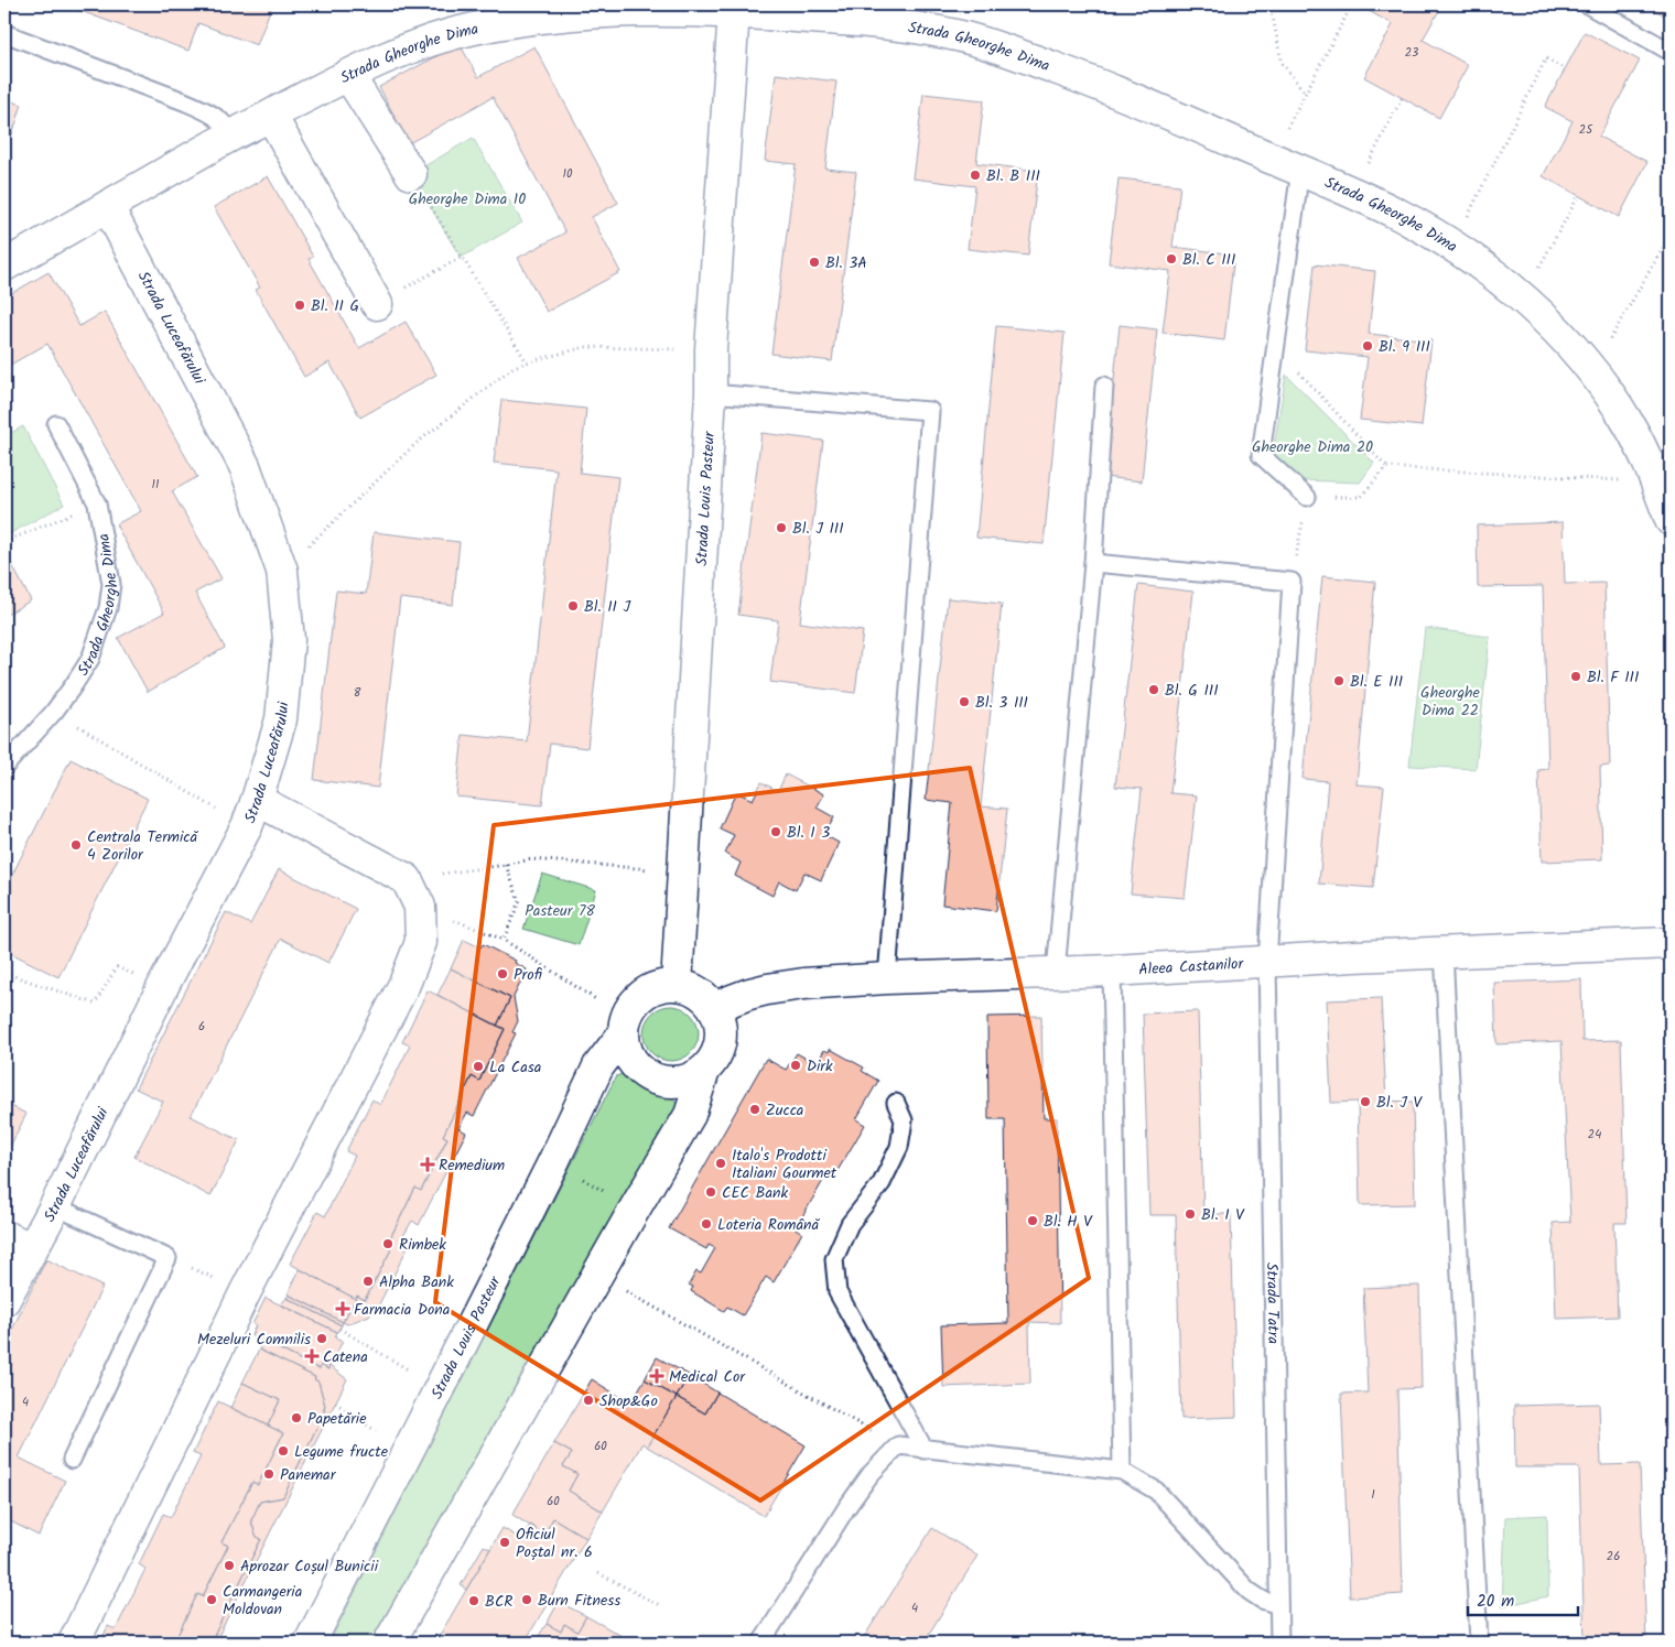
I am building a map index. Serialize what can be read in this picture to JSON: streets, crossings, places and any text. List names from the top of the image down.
{
  "streets": {
    "street": [
      "Strada Gheorghe Dima",
      "Strada Luceafărului",
      "Strada Louis Pasteur",
      "Aleea Castanilor"
    ],
    "lane": ["Strada Tatra"]
  },
  "crossings": [
    ["Strada Gheorghe Dima", "Strada Luceafărului"],
    ["Strada Gheorghe Dima", "Strada Louis Pasteur"],
    ["Strada Louis Pasteur", "Aleea Castanilor"],
    ["Aleea Castanilor", "Strada Tatra"]
  ],
  "parks": [
    "Gheorghe Dima 10",
    "Gheorghe Dima 20",
    "Gheorghe Dima 22",
    "Pasteur 78"
  ],
  "places": {
    "other": [
      "Bl. B III",
      "Bl. C III",
      "Bl. 3A",
      "Bl. II G",
      "Bl. 9 III",
      "Bl. J III",
      "Bl. II J",
      "Bl. F III",
      "Bl. E III",
      "Bl. G III",
      "Bl. 3 III",
      "Bl. I 3",
      "Centrala Termică 4 Zorilor",
      "Profi",
      "Dirk",
      "La Casa",
      "Bl. J V",
      "Zucca",
      "Italo's Prodotti Italiani Gourmet",
      "CEC Bank",
      "Bl. I V",
      "Bl. H V",
      "Loteria Română",
      "Rimbek",
      "Alpha Bank",
      "Mezeluri Comnilis",
      "Shop&Go",
      "Papetărie",
      "Legume fructe",
      "Panemar",
      "Oficiul Poștal nr. 6",
      "Aprozar Coșul Bunicii",
      "Carmangeria Moldovan",
      "Burn Fitness",
      "BCR"
    ],
    "health": [
      "Remedium",
      "Farmacia Dona",
      "Catena",
      "Medical Cor"
    ]
  },
  "house_numbers": [
    "23",
    "25",
    "10",
    "11",
    "8",
    "6",
    "24",
    "4",
    "60",
    "1",
    "60",
    "26",
    "4"
  ],
  "scale_bar": "20 m"
}
